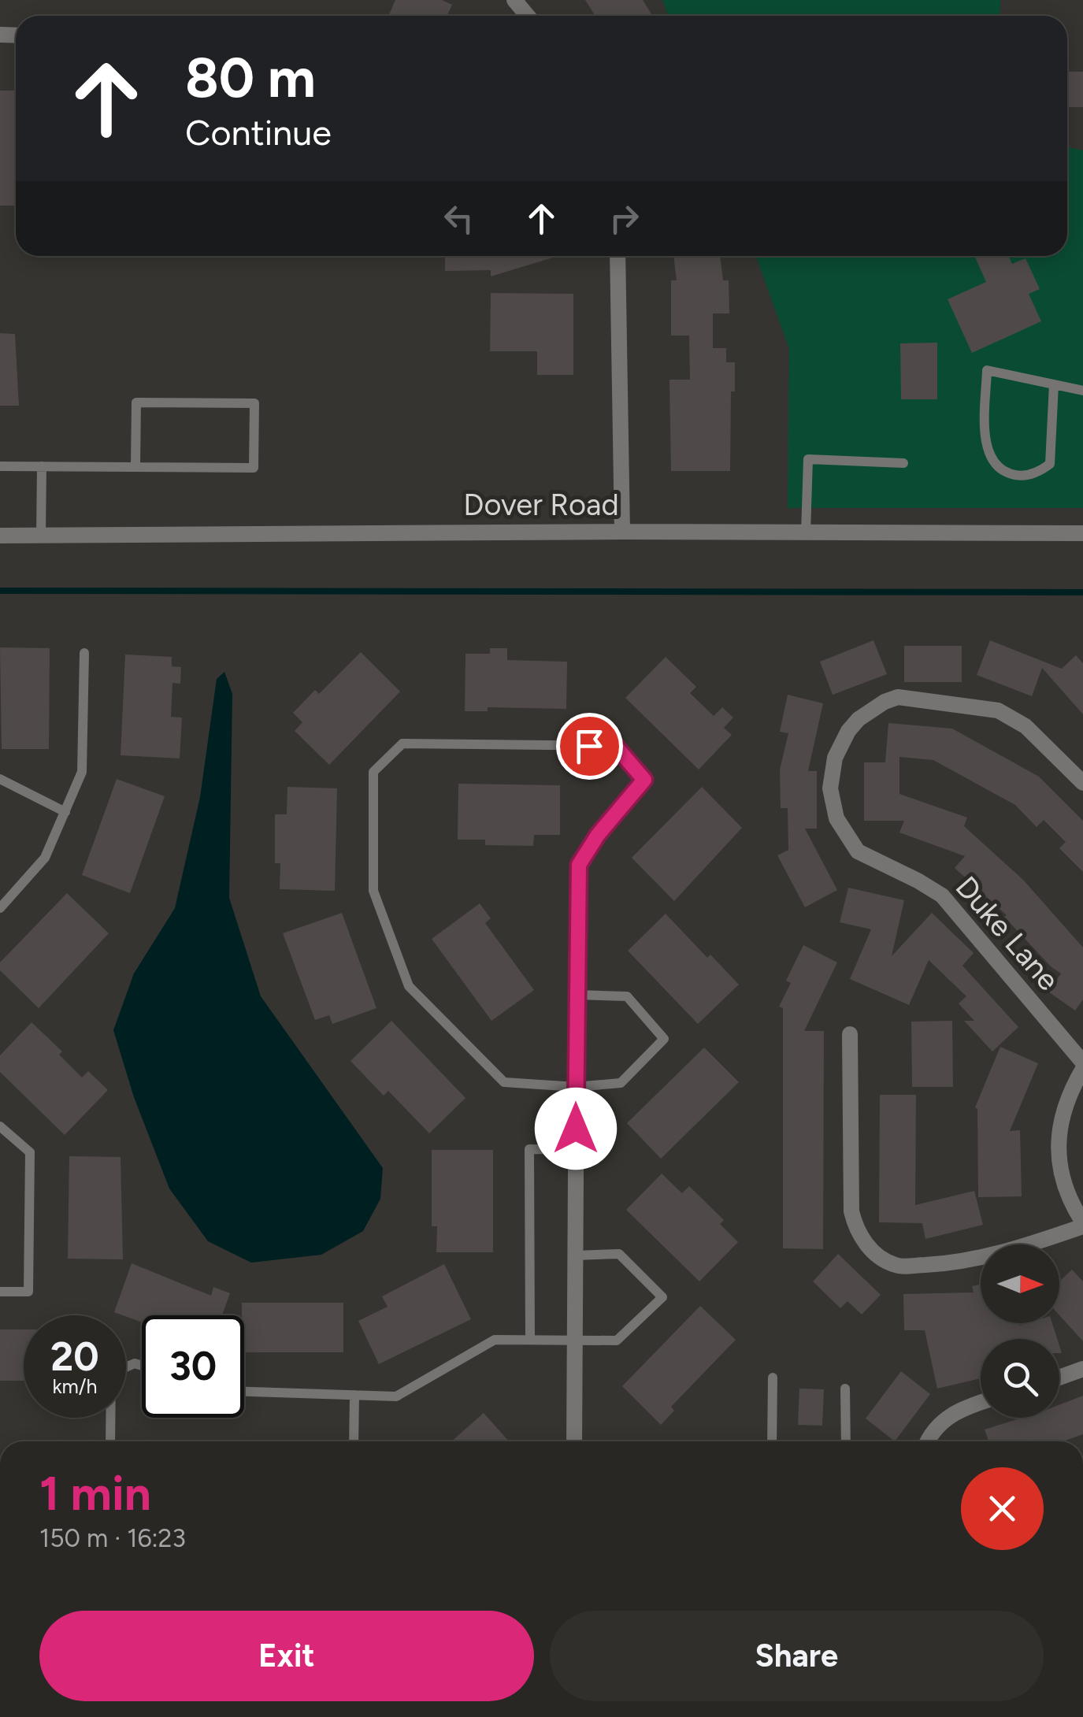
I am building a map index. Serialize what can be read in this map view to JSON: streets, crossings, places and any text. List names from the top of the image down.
{
  "streets": {
    "street": ["Dover Road", "Duke Lane"]
  },
  "north": "right",
  "page": {
    "turn": ["80 m", "Continue"],
    "speed": "20 km/h",
    "limit": "30",
    "heading": ["1 min", "150 m · 16:23"],
    "buttons": ["Exit", "Share"]
  }
}
